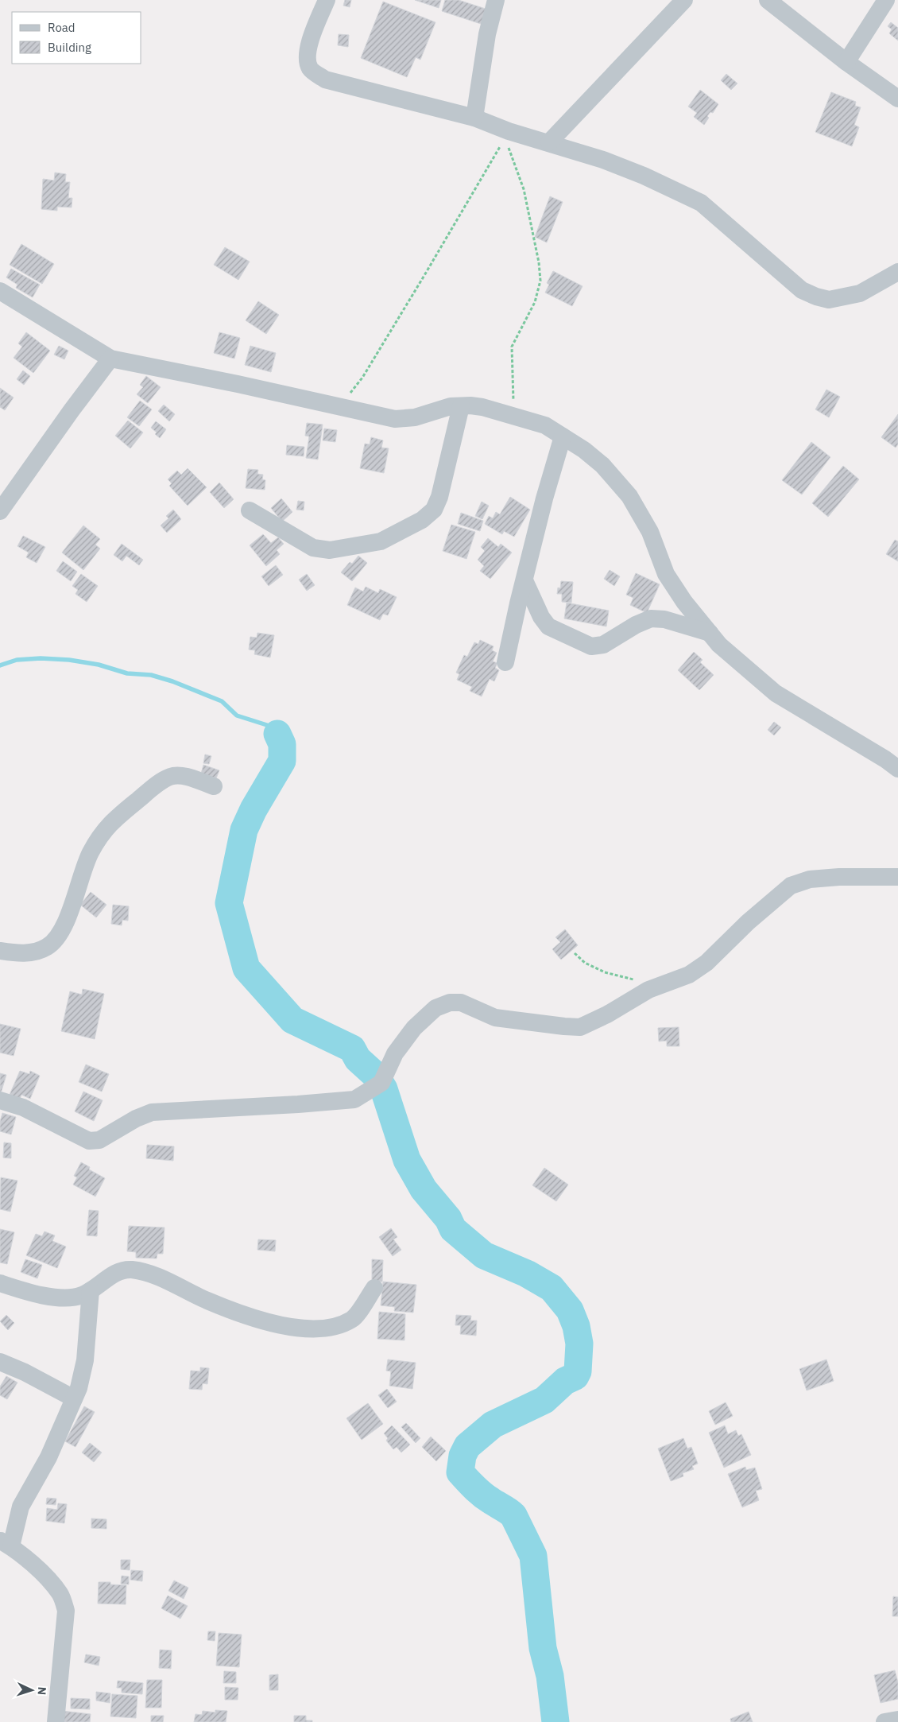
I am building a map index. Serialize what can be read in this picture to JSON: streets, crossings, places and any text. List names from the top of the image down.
{
  "legend": ["Road", "Building"],
  "north": "right"
}
